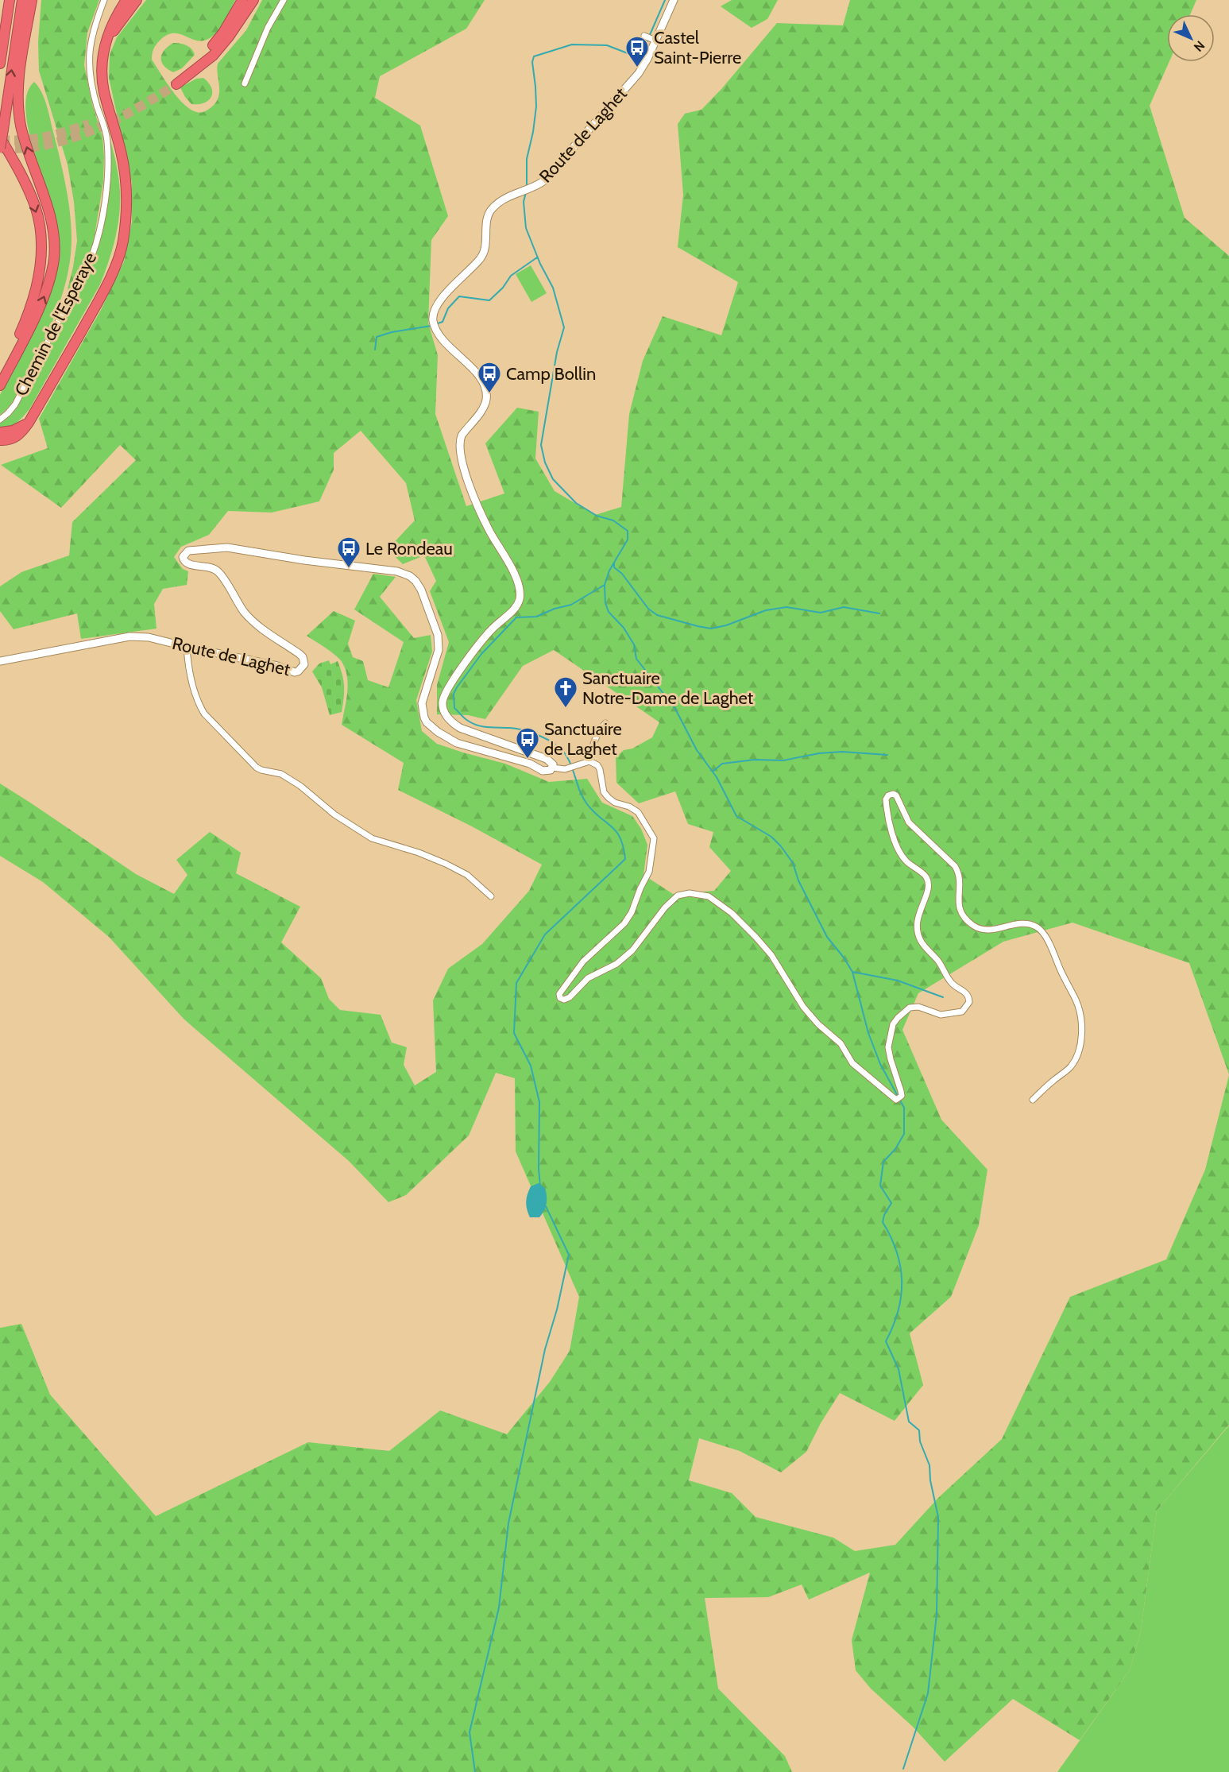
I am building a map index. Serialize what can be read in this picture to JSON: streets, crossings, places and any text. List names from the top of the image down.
{
  "streets": {
    "main road": ["Route de Laghet"],
    "street": ["Chemin de l'Esperaye"]
  },
  "places": {
    "bus stop": [
      "Castel Saint-Pierre",
      "Camp Bollin",
      "Le Rondeau",
      "Sanctuaire de Laghet"
    ],
    "church": ["Sanctuaire Notre-Dame de Laghet"]
  },
  "north": "bottom right"
}
